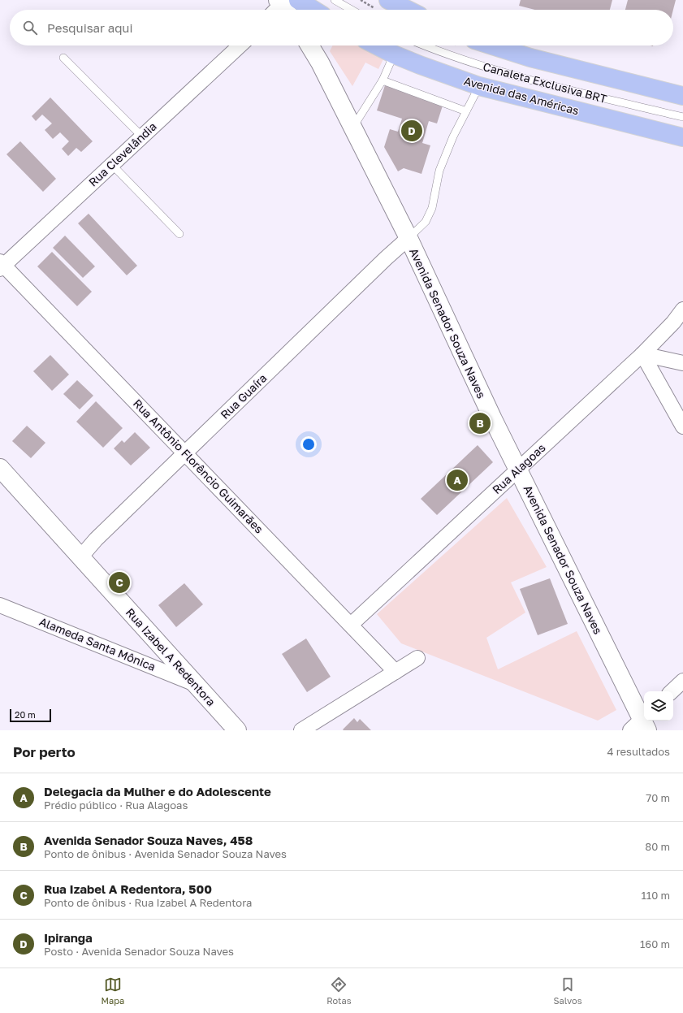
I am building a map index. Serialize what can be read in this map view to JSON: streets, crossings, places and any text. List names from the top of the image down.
{
  "streets": {
    "main road": ["Avenida das Américas", "Avenida Senador Souza Naves", "Rua Izabel A Redentora"],
    "street": [
      "Rua Clevelândia",
      "Rua Guaíra",
      "Rua Antônio Florêncio Guimarães",
      "Rua Alagoas",
      "Alameda Santa Mônica"
    ],
    "lane": ["Canaleta Exclusiva BRT"]
  },
  "crossings": [
    ["Rua Clevelândia", "Rua Antônio Florêncio Guimarães"],
    ["Avenida Senador Souza Naves", "Rua Guaíra"],
    ["Avenida Senador Souza Naves", "Rua Alagoas"],
    ["Rua Guaíra", "Rua Antônio Florêncio Guimarães"],
    ["Rua Guaíra", "Rua Izabel A Redentora"],
    ["Rua Antônio Florêncio Guimarães", "Rua Alagoas"],
    ["Alameda Santa Mônica", "Rua Izabel A Redentora"]
  ],
  "scale_bar": "20 m",
  "page": {
    "search": "Pesquisar aqui",
    "pins": [
      "D",
      "B",
      "A",
      "C"
    ],
    "scale": "20 m",
    "heading": ["Por perto", "4 resultados"],
    "list": [
      {
        "mark": "A",
        "name": "Delegacia da Mulher e do Adolescente",
        "note": "Prédio público · Rua Alagoas",
        "value": "70 m"
      },
      {
        "mark": "B",
        "name": "Avenida Senador Souza Naves, 458",
        "note": "Ponto de ônibus · Avenida Senador Souza Naves",
        "value": "80 m"
      },
      {
        "mark": "C",
        "name": "Rua Izabel A Redentora, 500",
        "note": "Ponto de ônibus · Rua Izabel A Redentora",
        "value": "110 m"
      },
      {
        "mark": "D",
        "name": "Ipiranga",
        "note": "Posto · Avenida Senador Souza Naves",
        "value": "160 m"
      }
    ],
    "nav": ["Mapa", "Rotas", "Salvos"]
  }
}
